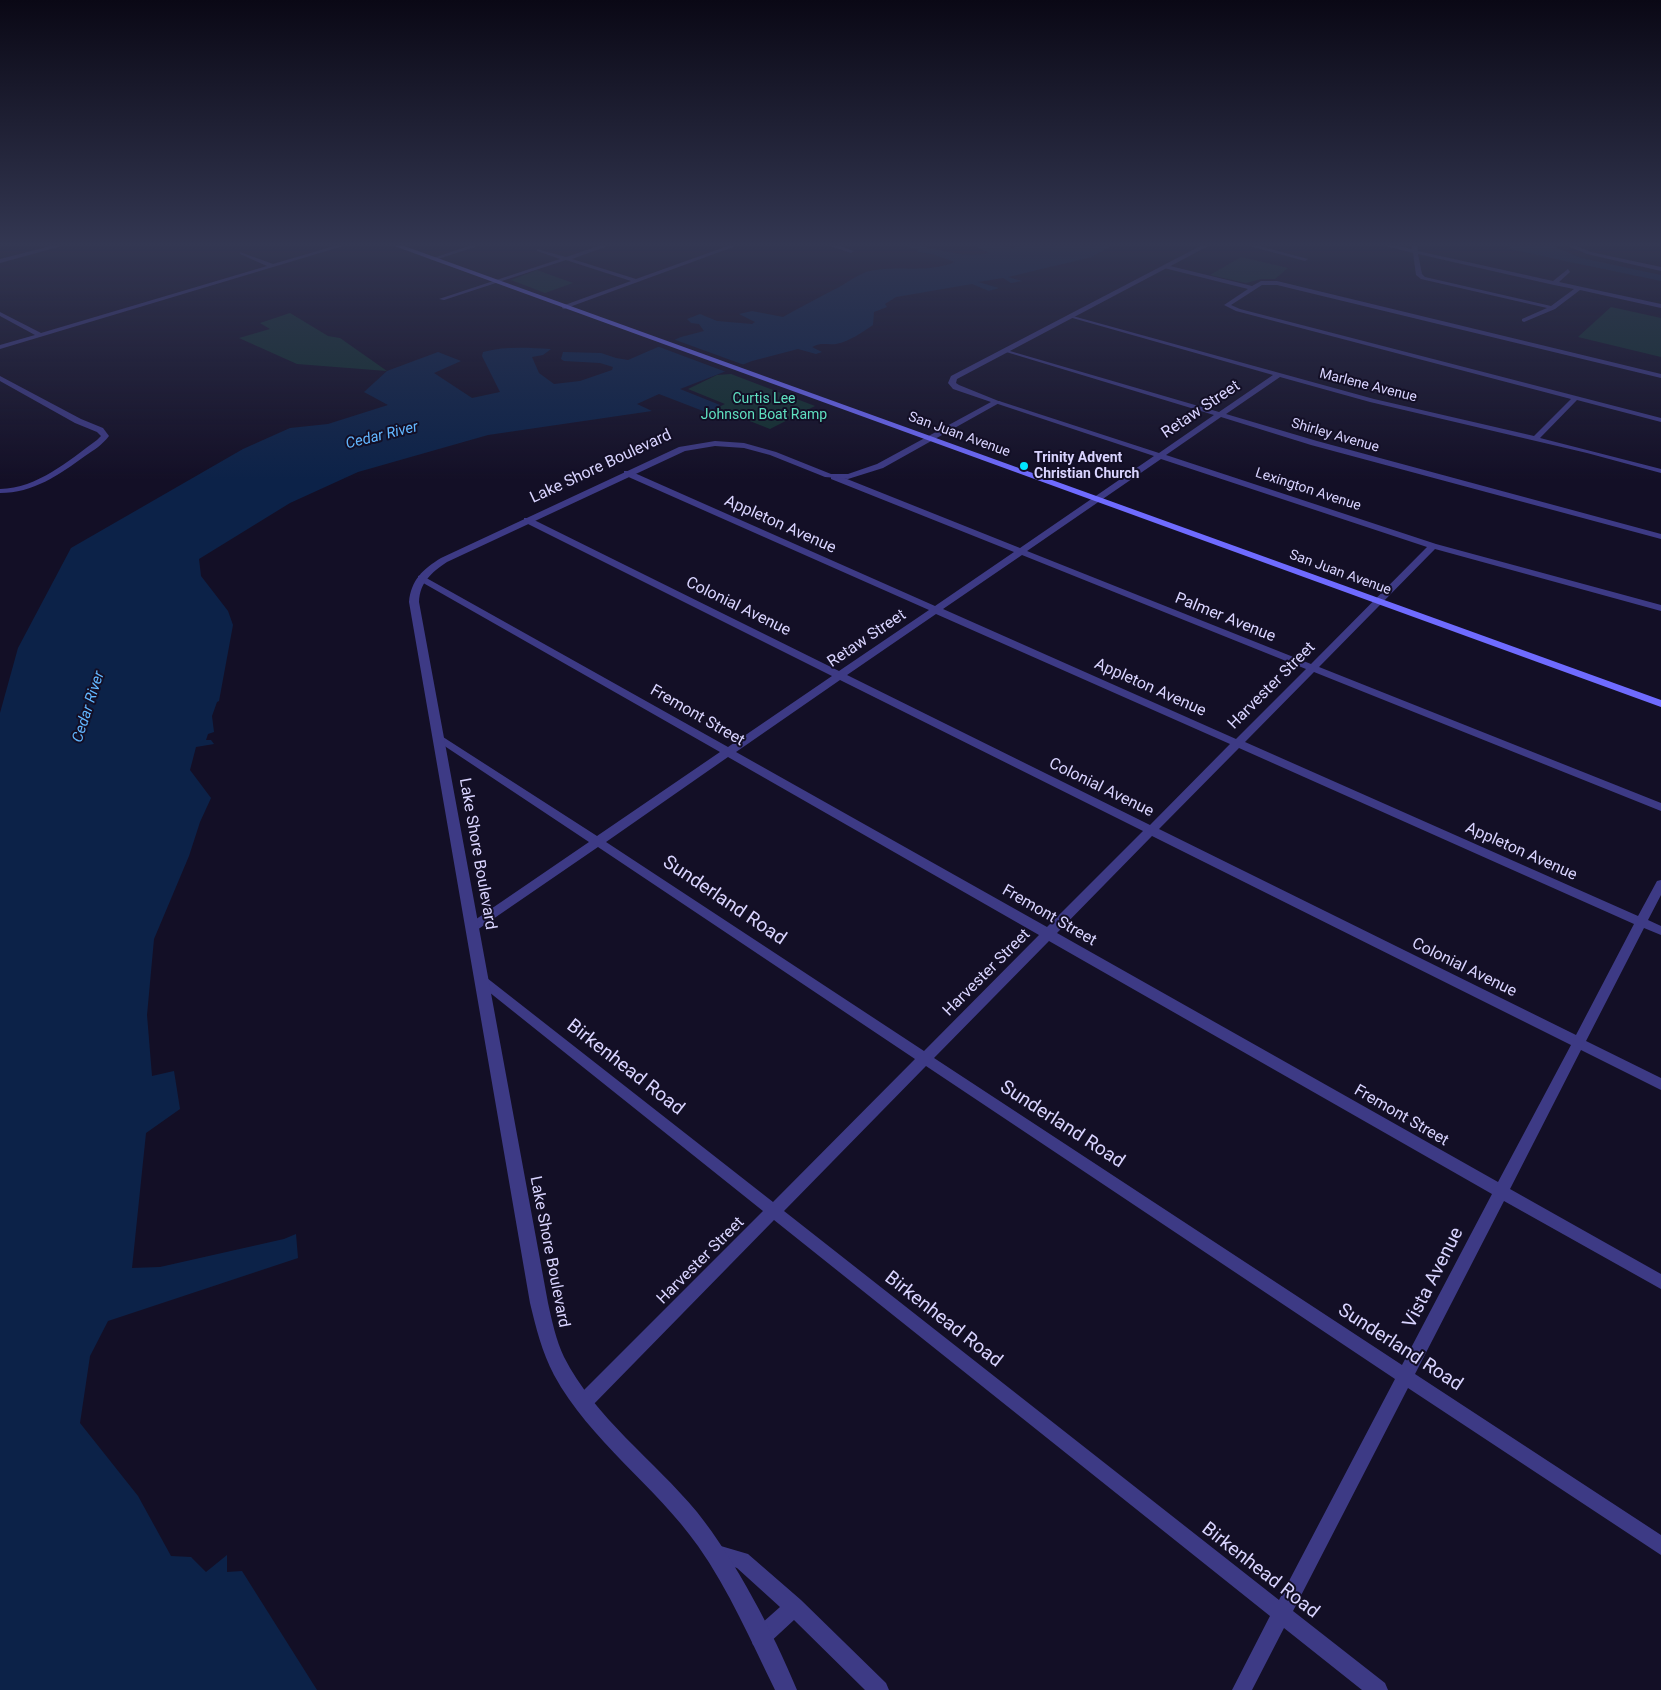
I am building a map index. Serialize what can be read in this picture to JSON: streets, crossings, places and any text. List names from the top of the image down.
{
  "streets": {
    "main road": ["San Juan Avenue"],
    "street": [
      "Marlene Avenue",
      "Retaw Street",
      "Shirley Avenue",
      "Lake Shore Boulevard",
      "Lexington Avenue",
      "Appleton Avenue",
      "Colonial Avenue",
      "Palmer Avenue",
      "Harvester Street",
      "Fremont Street",
      "Sunderland Road",
      "Birkenhead Road",
      "Vista Avenue"
    ]
  },
  "crossings": [
    ["Marlene Avenue", "Retaw Street"],
    ["Retaw Street", "San Juan Avenue"],
    ["Retaw Street", "Shirley Avenue"],
    ["Retaw Street", "Lake Shore Boulevard"],
    ["Retaw Street", "Lexington Avenue"],
    ["Retaw Street", "Appleton Avenue"],
    ["Retaw Street", "Colonial Avenue"],
    ["Retaw Street", "Palmer Avenue"],
    ["Retaw Street", "Fremont Street"],
    ["Retaw Street", "Sunderland Road"],
    ["San Juan Avenue", "Lake Shore Boulevard"],
    ["San Juan Avenue", "Harvester Street"],
    ["Shirley Avenue", "Lexington Avenue"],
    ["Lake Shore Boulevard", "Lexington Avenue"],
    ["Lake Shore Boulevard", "Appleton Avenue"],
    ["Lake Shore Boulevard", "Colonial Avenue"],
    ["Lake Shore Boulevard", "Palmer Avenue"],
    ["Lake Shore Boulevard", "Harvester Street"],
    ["Lake Shore Boulevard", "Fremont Street"],
    ["Lake Shore Boulevard", "Sunderland Road"],
    ["Lake Shore Boulevard", "Birkenhead Road"],
    ["Lexington Avenue", "Harvester Street"],
    ["Appleton Avenue", "Harvester Street"],
    ["Appleton Avenue", "Vista Avenue"],
    ["Colonial Avenue", "Harvester Street"],
    ["Colonial Avenue", "Vista Avenue"],
    ["Palmer Avenue", "Harvester Street"],
    ["Harvester Street", "Fremont Street"],
    ["Harvester Street", "Sunderland Road"],
    ["Harvester Street", "Birkenhead Road"],
    ["Fremont Street", "Vista Avenue"],
    ["Sunderland Road", "Vista Avenue"],
    ["Birkenhead Road", "Vista Avenue"]
  ],
  "water": ["Cedar River"],
  "parks": ["Curtis Lee Johnson Boat Ramp"],
  "places": ["Trinity Advent Christian Church"]
}
